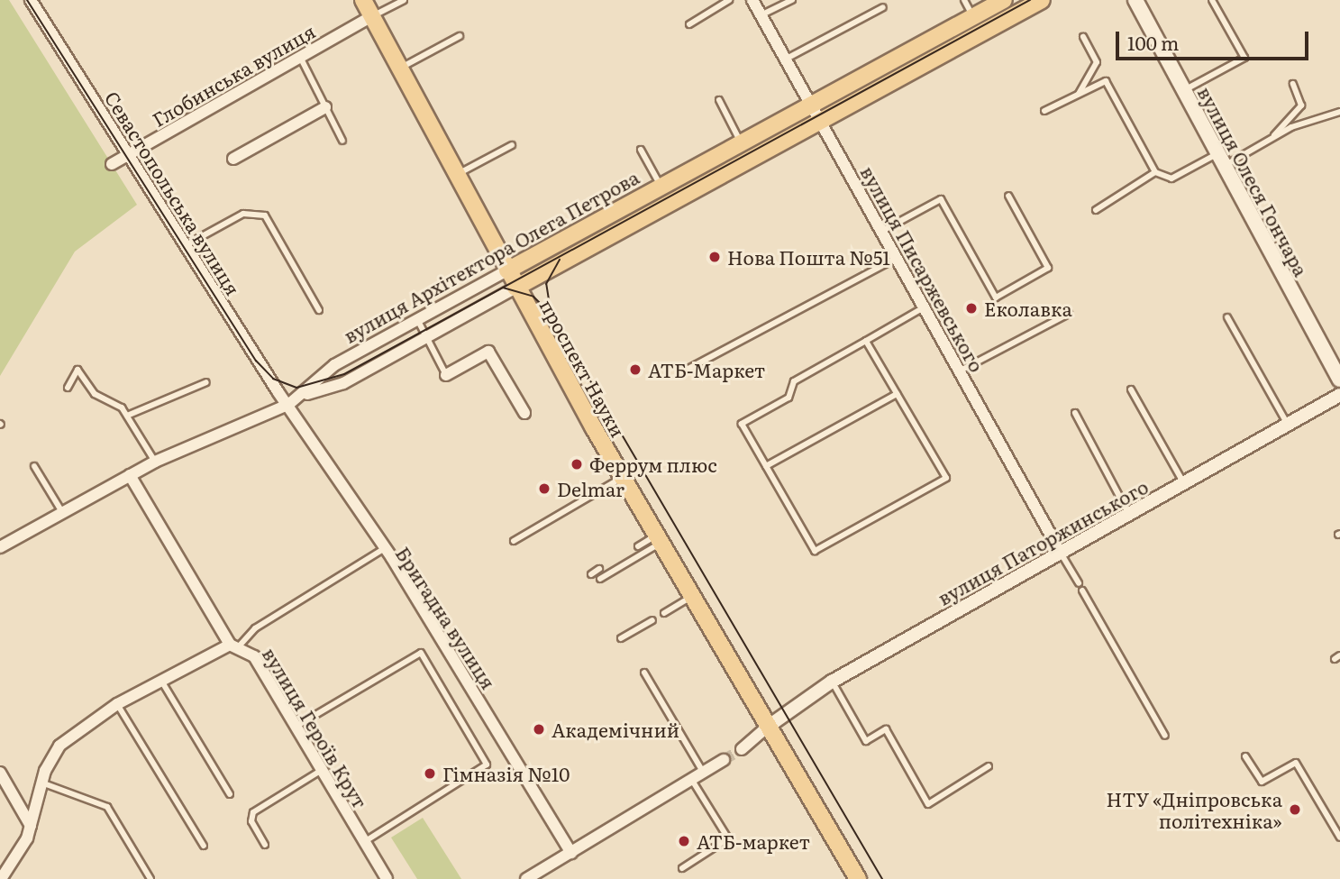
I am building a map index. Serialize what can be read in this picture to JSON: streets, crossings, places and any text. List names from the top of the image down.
{
  "streets": {
    "main road": ["вулиця Олеся Гончара", "вулиця Архітектора Олега Петрова", "проспект Науки"],
    "street": [
      "Глобинська вулиця",
      "Севастопольська вулиця",
      "вулиця Писаржевського",
      "вулиця Паторжинського",
      "Бригадна вулиця",
      "вулиця Героїв Крут"
    ]
  },
  "crossings": [
    ["Глобинська вулиця", "Севастопольська вулиця"],
    ["Глобинська вулиця", "проспект Науки"],
    ["Севастопольська вулиця", "вулиця Архітектора Олега Петрова"],
    ["Севастопольська вулиця", "Бригадна вулиця"],
    ["вулиця Архітектора Олега Петрова", "вулиця Писаржевського"],
    ["вулиця Архітектора Олега Петрова", "проспект Науки"],
    ["вулиця Архітектора Олега Петрова", "Бригадна вулиця"],
    ["вулиця Архітектора Олега Петрова", "вулиця Героїв Крут"],
    ["вулиця Писаржевського", "вулиця Паторжинського"],
    ["проспект Науки", "вулиця Паторжинського"]
  ],
  "places": [
    "Нова Пошта №51",
    "Еколавка",
    "АТБ-Маркет",
    "Феррум плюс",
    "Delmar",
    "Академічний",
    "Гімназія №10",
    "НТУ «Дніпровська політехніка»",
    "АТБ-маркет"
  ],
  "scale_bar": "100 m"
}
